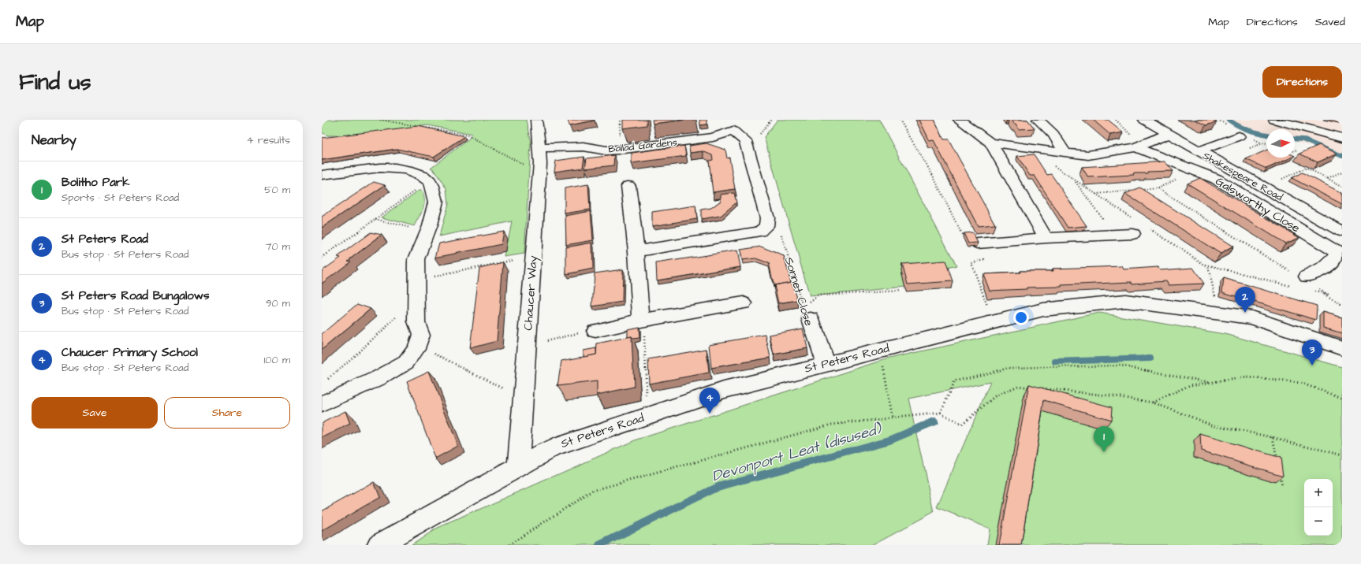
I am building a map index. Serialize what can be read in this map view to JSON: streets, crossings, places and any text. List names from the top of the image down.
{
  "streets": {
    "street": [
      "Ballad Gardens",
      "Shakespeare Road",
      "Galsworthy Close",
      "Chaucer Way",
      "St Peters Road"
    ],
    "path": ["Sonnet Close"]
  },
  "crossings": [
    ["Ballad Gardens", "Chaucer Way"],
    ["Chaucer Way", "St Peters Road"]
  ],
  "water": ["Devonport Leat (disused)"],
  "north": "right",
  "page": {
    "header": "Map",
    "nav": ["Map", "Directions", "Saved"],
    "buttons": [
      "Directions",
      ["Save", "Share"]
    ],
    "title": "Find us",
    "heading": ["Nearby", "4 results"],
    "list": [
      {
        "mark": "1",
        "name": "Bolitho Park",
        "note": "Sports · St Peters Road",
        "value": "50 m"
      },
      {
        "mark": "2",
        "name": "St Peters Road",
        "note": "Bus stop · St Peters Road",
        "value": "70 m"
      },
      {
        "mark": "3",
        "name": "St Peters Road Bungalows",
        "note": "Bus stop · St Peters Road",
        "value": "90 m"
      },
      {
        "mark": "4",
        "name": "Chaucer Primary School",
        "note": "Bus stop · St Peters Road",
        "value": "100 m"
      }
    ],
    "pins": [
      "2",
      "3",
      "4",
      "1"
    ],
    "map_buttons": ["+", "−"]
  }
}
